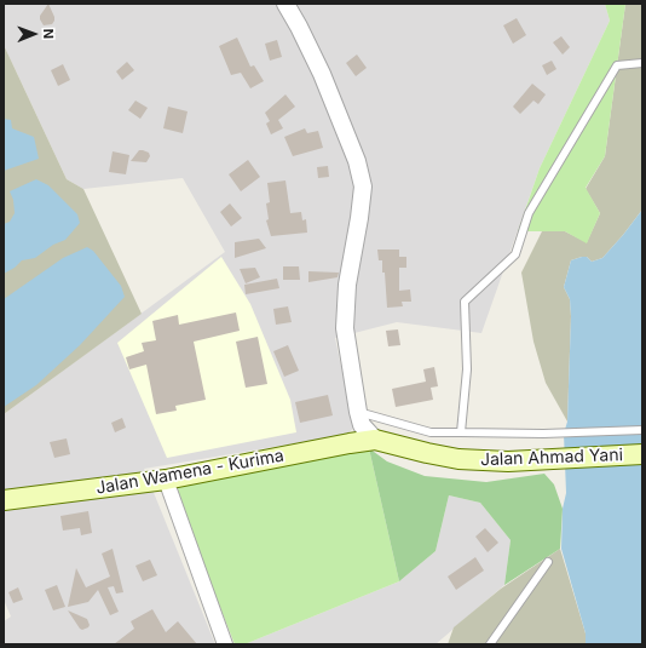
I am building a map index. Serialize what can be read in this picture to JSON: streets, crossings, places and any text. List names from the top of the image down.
{
  "streets": {
    "main road": ["Jalan Ahmad Yani", "Jalan Wamena - Kurima"]
  },
  "crossings": [
    ["Jalan Ahmad Yani", "Jalan Wamena - Kurima"]
  ],
  "north": "right"
}
